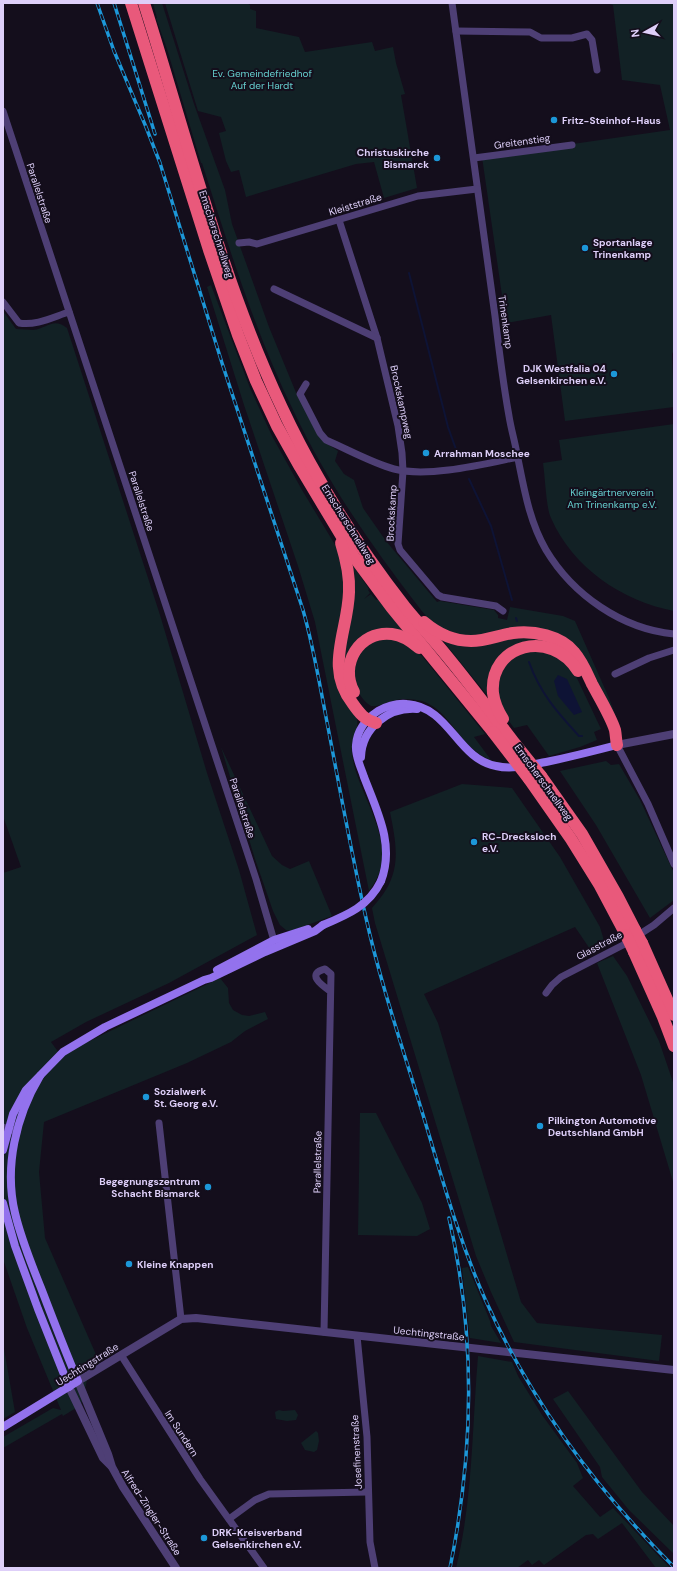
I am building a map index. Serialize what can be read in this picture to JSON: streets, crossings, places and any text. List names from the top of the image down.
{
  "streets": {
    "highway": ["Emscherschnellweg"],
    "main road": ["Uechtingstraße"],
    "street": [
      "Greitenstieg",
      "Parallelstraße",
      "Kleiststraße",
      "Trinenkamp",
      "Brockskampweg",
      "Brockskamp",
      "Glasstraße",
      "Im Sundern",
      "Josefinenstraße",
      "Alfred-Zingler-Straße"
    ]
  },
  "crossings": [
    ["Greitenstieg", "Trinenkamp"],
    ["Parallelstraße", "Uechtingstraße"],
    ["Kleiststraße", "Trinenkamp"],
    ["Kleiststraße", "Brockskampweg"],
    ["Brockskampweg", "Brockskamp"],
    ["Uechtingstraße", "Im Sundern"],
    ["Uechtingstraße", "Josefinenstraße"],
    ["Uechtingstraße", "Alfred-Zingler-Straße"]
  ],
  "parks": ["Ev. Gemeindefriedhof Auf der Hardt", "Kleingärtnerverein Am Trinenkamp e.V."],
  "places": [
    "Fritz-Steinhof-Haus",
    "Christuskirche Bismarck",
    "Sportanlage Trinenkamp",
    "DJK Westfalia 04 Gelsenkirchen e.V.",
    "Arrahman Moschee",
    "RC-Drecksloch e.V.",
    "Sozialwerk St. Georg e.V.",
    "Pilkington Automotive Deutschland GmbH",
    "Begegnungszentrum Schacht Bismarck",
    "Kleine Knappen",
    "DRK-Kreisverband Gelsenkirchen e.V."
  ],
  "north": "left"
}
